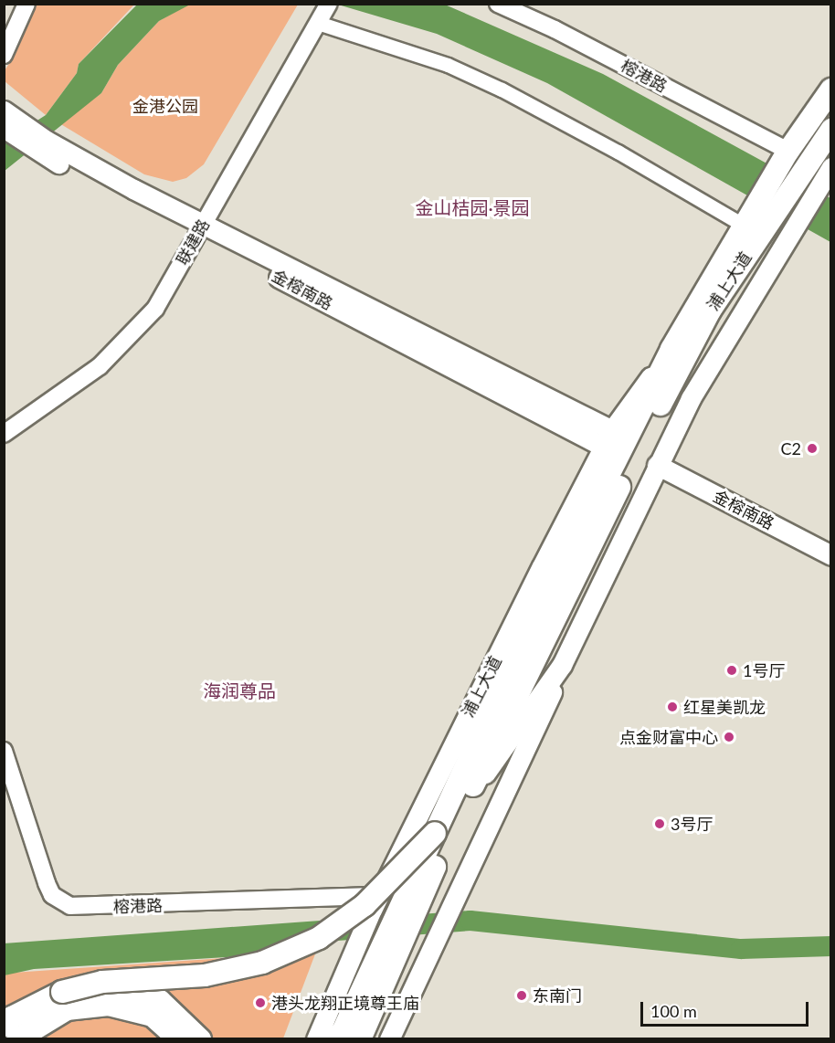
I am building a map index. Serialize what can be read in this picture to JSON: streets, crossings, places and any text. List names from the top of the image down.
{
  "streets": {
    "main road": ["浦上大道", "金榕南路"],
    "street": ["榕港路", "联建路"]
  },
  "crossings": [
    ["榕港路", "浦上大道"],
    ["联建路", "金榕南路"],
    ["浦上大道", "金榕南路"]
  ],
  "districts": ["金山桔园·景园", "海润尊品"],
  "parks": ["金港公园"],
  "places": [
    "C2",
    "1号厅",
    "红星美凯龙",
    "点金财富中心",
    "3号厅",
    "东南门",
    "港头龙翔正境尊王庙"
  ],
  "scale_bar": "100 m"
}
